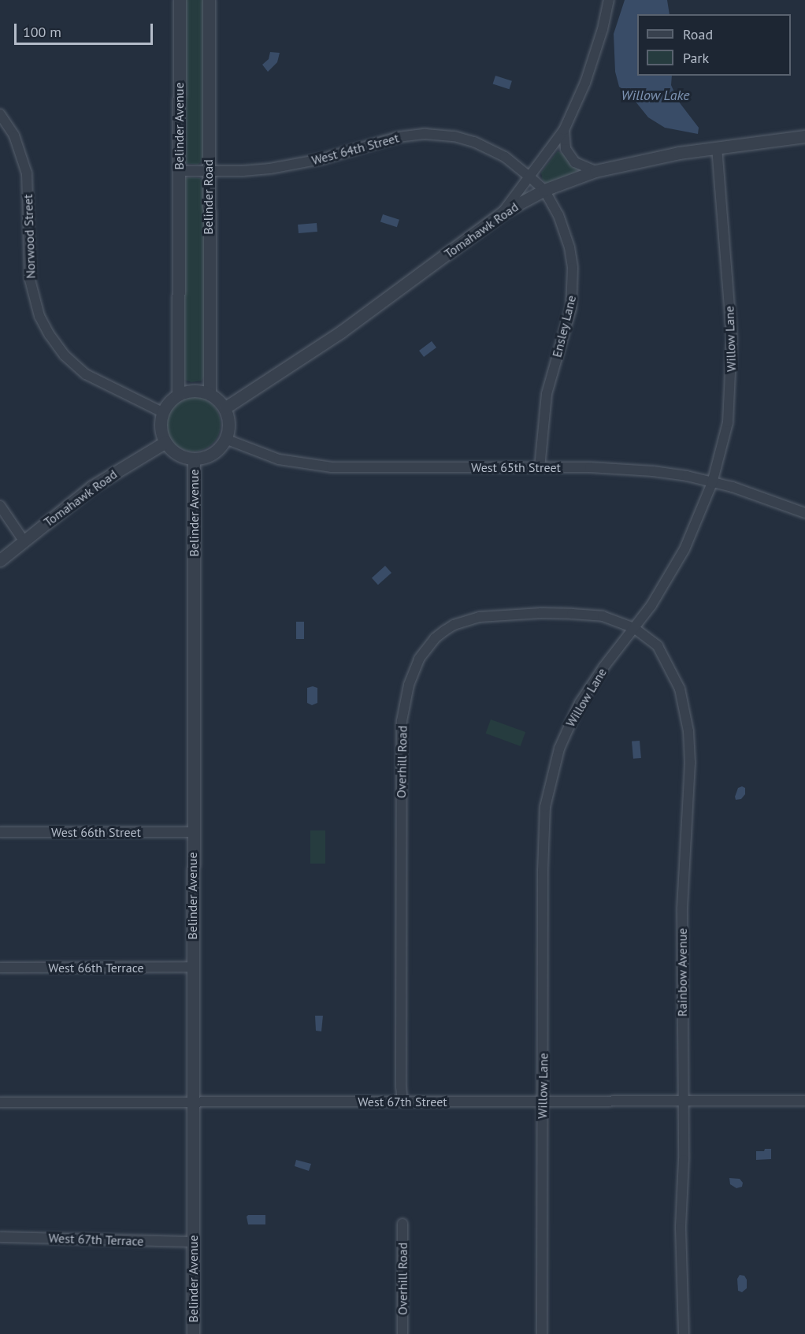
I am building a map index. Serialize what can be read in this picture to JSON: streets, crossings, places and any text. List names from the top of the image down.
{
  "streets": {
    "street": [
      "Belinder Avenue",
      "West 64th Street",
      "Belinder Road",
      "Tomahawk Road",
      "Norwood Street",
      "Ensley Lane",
      "Willow Lane",
      "West 65th Street",
      "Overhill Road",
      "West 66th Street",
      "West 66th Terrace",
      "Rainbow Avenue",
      "West 67th Street",
      "West 67th Terrace"
    ]
  },
  "crossings": [
    ["Belinder Avenue", "West 64th Street"],
    ["Belinder Avenue", "Belinder Road"],
    ["Belinder Avenue", "Tomahawk Road"],
    ["Belinder Avenue", "Norwood Street"],
    ["Belinder Avenue", "West 65th Street"],
    ["Belinder Avenue", "West 66th Street"],
    ["Belinder Avenue", "West 66th Terrace"],
    ["Belinder Avenue", "West 67th Street"],
    ["Belinder Avenue", "West 67th Terrace"],
    ["West 64th Street", "Belinder Road"],
    ["West 64th Street", "Tomahawk Road"],
    ["West 64th Street", "Ensley Lane"],
    ["Belinder Road", "Tomahawk Road"],
    ["Belinder Road", "Norwood Street"],
    ["Belinder Road", "West 65th Street"],
    ["Tomahawk Road", "Norwood Street"],
    ["Tomahawk Road", "Ensley Lane"],
    ["Tomahawk Road", "Willow Lane"],
    ["Tomahawk Road", "West 65th Street"],
    ["Norwood Street", "West 65th Street"],
    ["Ensley Lane", "West 65th Street"],
    ["Willow Lane", "West 65th Street"],
    ["Willow Lane", "Overhill Road"],
    ["Willow Lane", "Rainbow Avenue"],
    ["Willow Lane", "West 67th Street"],
    ["Overhill Road", "Rainbow Avenue"],
    ["Overhill Road", "West 67th Street"],
    ["Rainbow Avenue", "West 67th Street"]
  ],
  "water": ["Willow Lake"],
  "legend": ["Road", "Park"],
  "scale_bar": "100 m"
}
